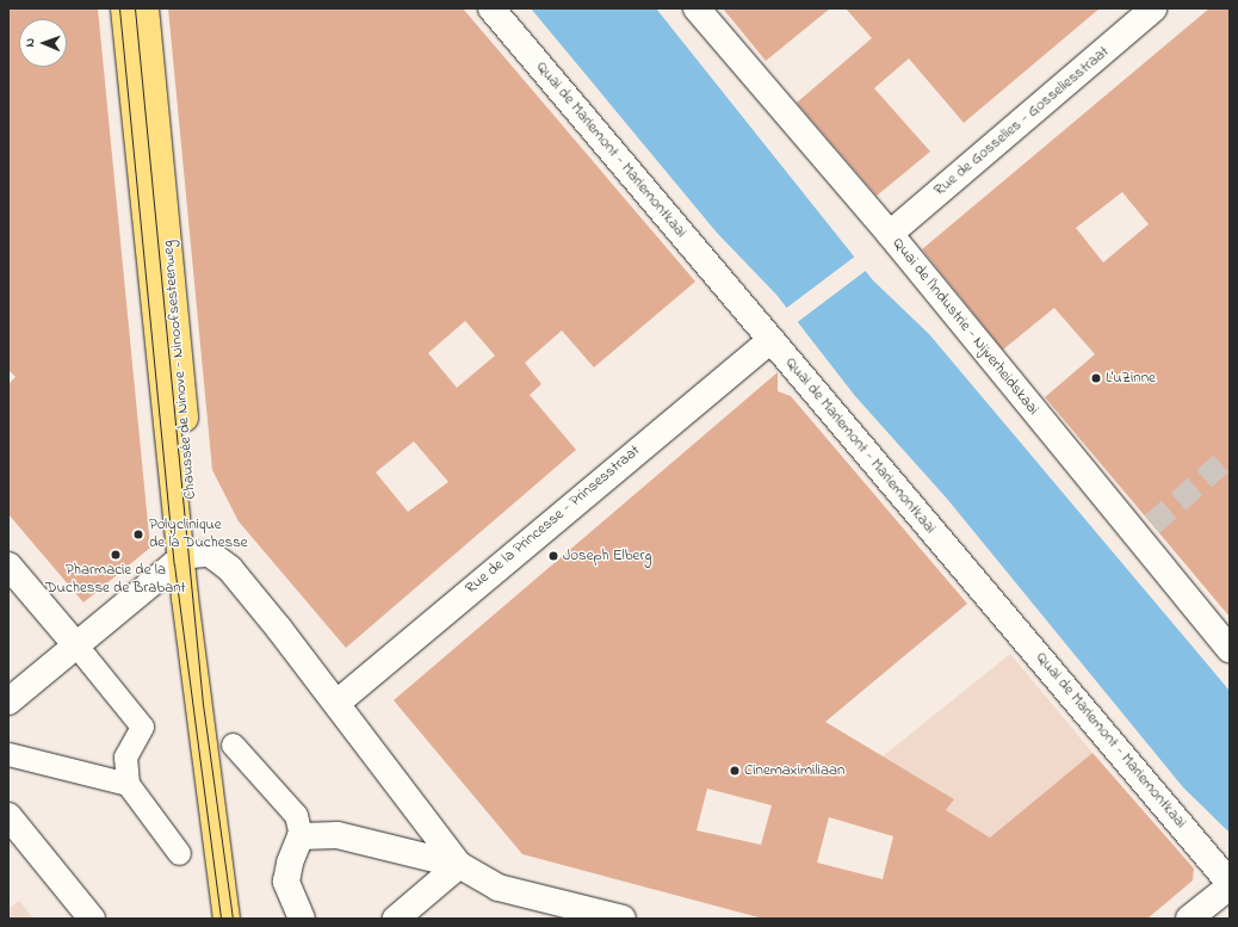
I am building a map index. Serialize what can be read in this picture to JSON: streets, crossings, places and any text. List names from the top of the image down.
{
  "streets": {
    "main road": ["Chaussée de Ninove - Ninoofsesteenweg"],
    "street": [
      "Rue de Gosselies - Gosseliesstraat",
      "Quai de Mariemont - Mariemontkaai",
      "Quai de l'Industrie - Nijverheidskaai",
      "Rue de la Princesse - Prinsesstraat"
    ]
  },
  "crossings": [
    ["Rue de Gosselies - Gosseliesstraat", "Quai de l'Industrie - Nijverheidskaai"],
    ["Quai de Mariemont - Mariemontkaai", "Rue de la Princesse - Prinsesstraat"]
  ],
  "places": [
    "L'uZinne",
    "Polyclinique de la Duchesse",
    "Pharmacie de la Duchesse de Brabant",
    "Joseph Elberg",
    "Cinemaximiliaan"
  ],
  "north": "left"
}
